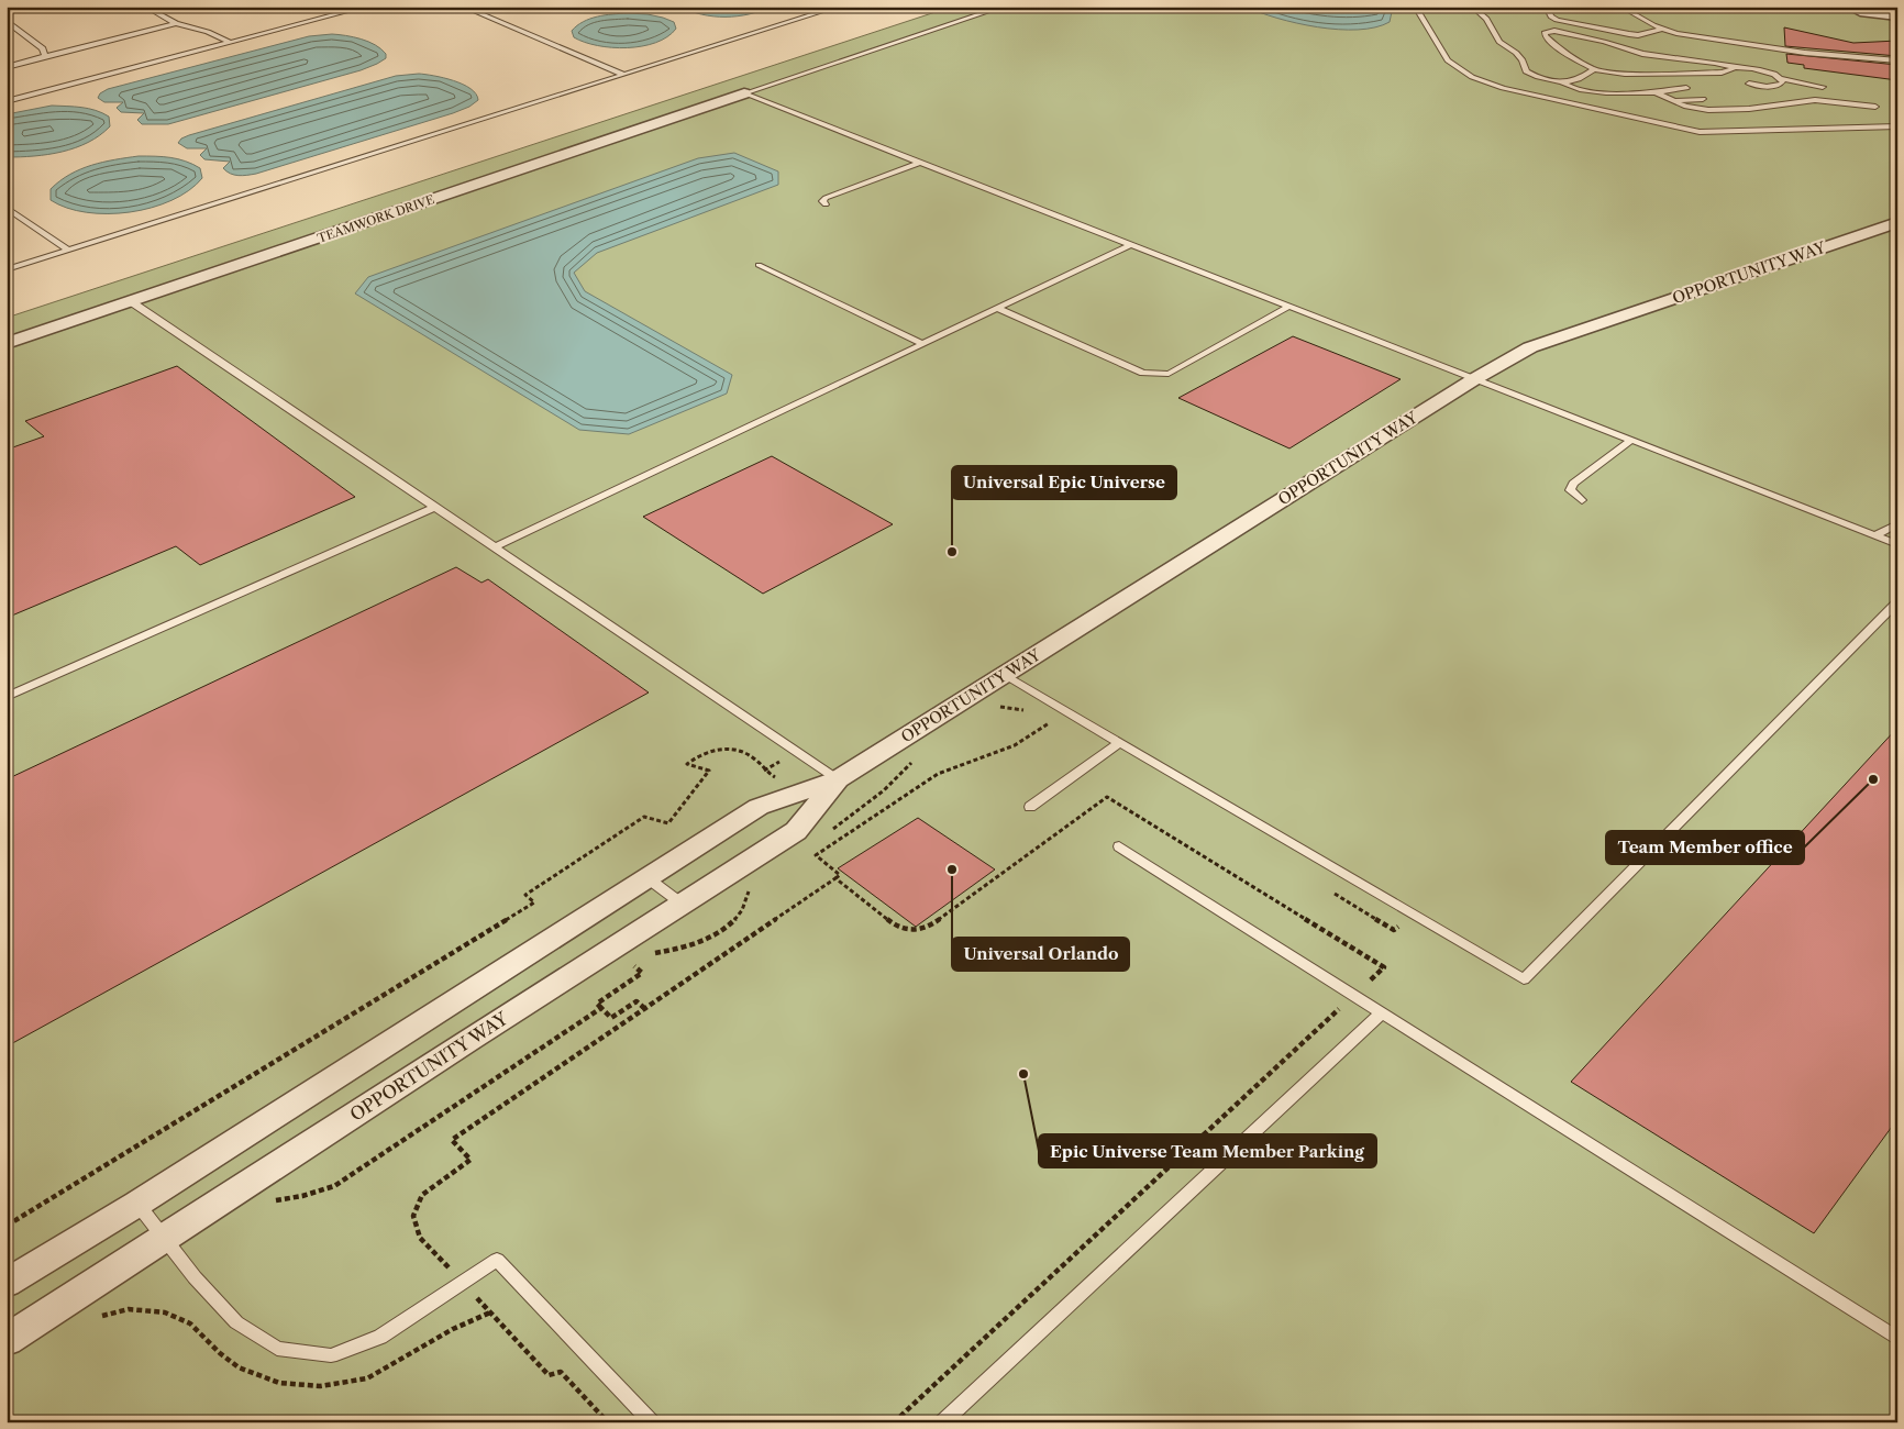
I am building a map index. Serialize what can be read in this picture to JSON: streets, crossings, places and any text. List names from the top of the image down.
{
  "streets": {
    "street": ["TEAMWORK DRIVE", "OPPORTUNITY WAY"]
  },
  "places": [
    "Universal Epic Universe",
    "Team Member office",
    "Universal Orlando",
    "Epic Universe Team Member Parking"
  ]
}
